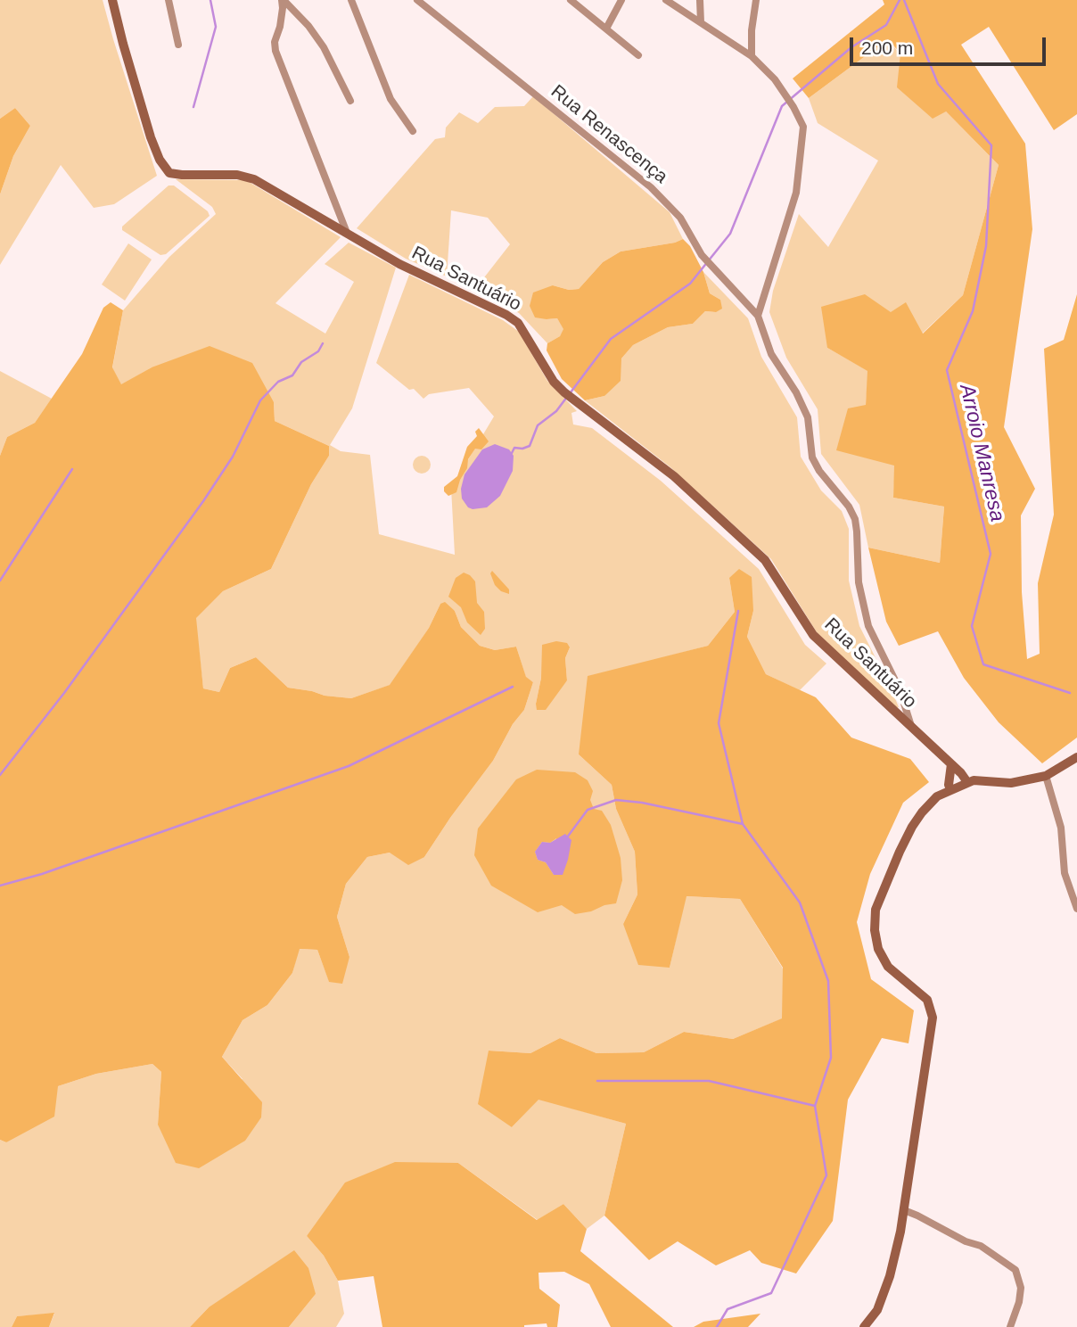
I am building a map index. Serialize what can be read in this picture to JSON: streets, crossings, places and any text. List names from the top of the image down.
{
  "streets": {
    "street": ["Rua Renascença", "Rua Santuário"]
  },
  "water": ["Arroio Manresa"],
  "scale_bar": "200 m"
}
